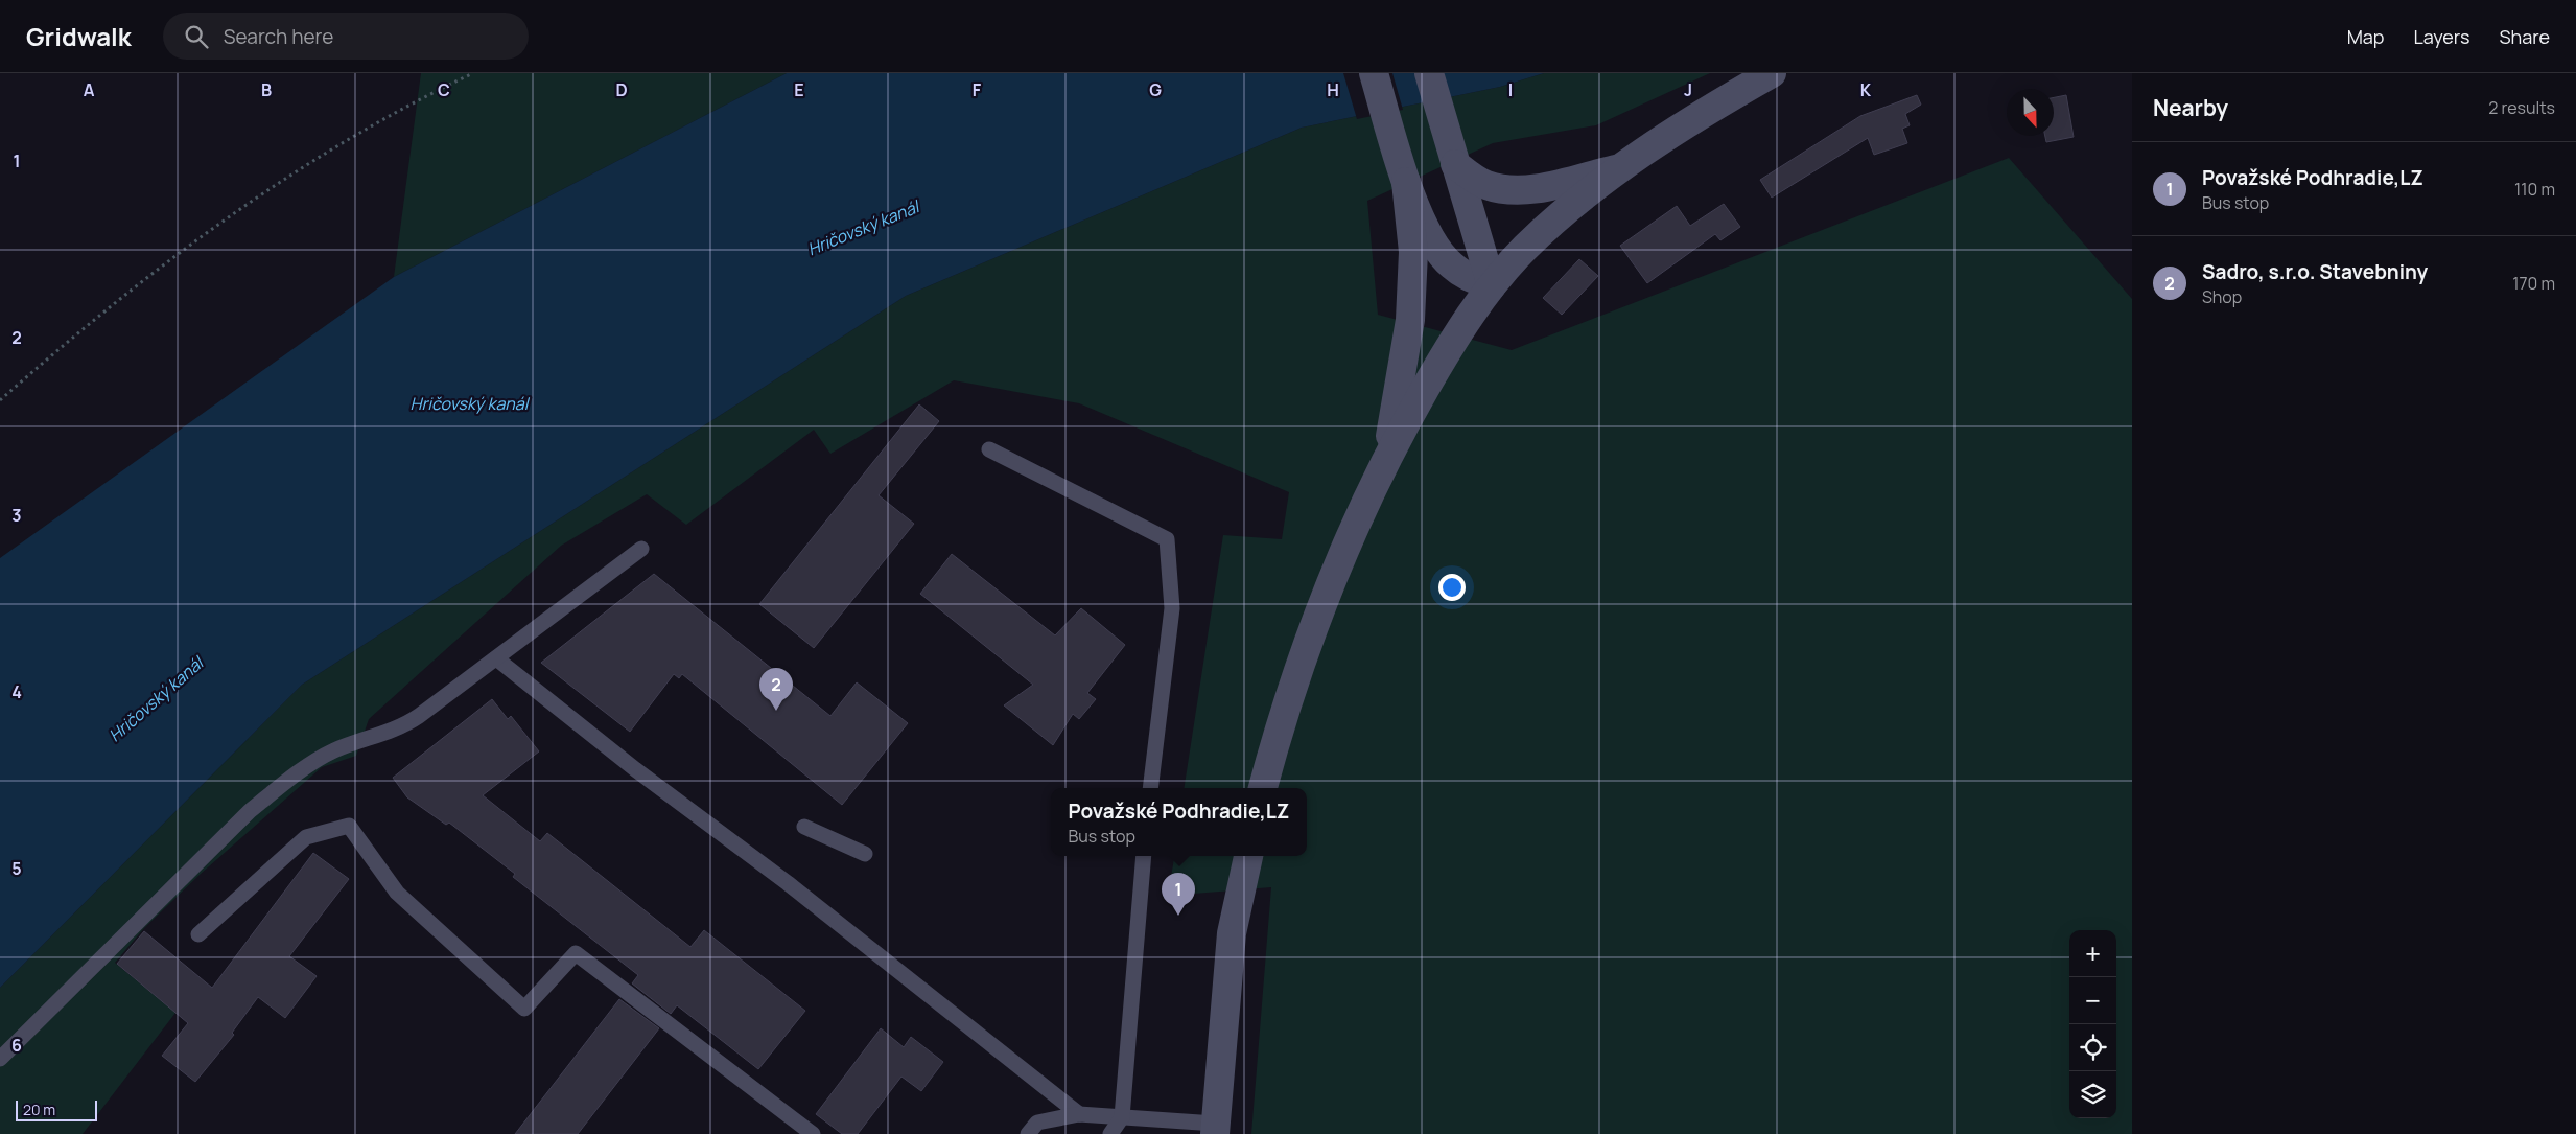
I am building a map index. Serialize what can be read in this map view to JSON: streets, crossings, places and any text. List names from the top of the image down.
{
  "water": ["Hričovský kanál"],
  "scale_bar": "20 m",
  "north": "bottom",
  "page": {
    "header": "Gridwalk",
    "search": "Search here",
    "nav": ["Map", "Layers", "Share"],
    "heading": ["Nearby", "2 results"],
    "list": [
      {
        "mark": "1",
        "name": "Považské Podhradie,LZ",
        "note": "Bus stop",
        "value": "110 m"
      },
      {
        "mark": "2",
        "name": "Sadro, s.r.o. Stavebniny",
        "note": "Shop",
        "value": "170 m"
      }
    ],
    "pins": ["2", "1"],
    "popup": ["Považské Podhradie,LZ", "Bus stop"],
    "map_buttons": ["+", "−"],
    "scale": "20 m"
  },
  "grid": {
    "columns": [
      "A",
      "B",
      "C",
      "D",
      "E",
      "F",
      "G",
      "H",
      "I",
      "J",
      "K"
    ],
    "rows": [
      "1",
      "2",
      "3",
      "4",
      "5",
      "6"
    ]
  }
}
